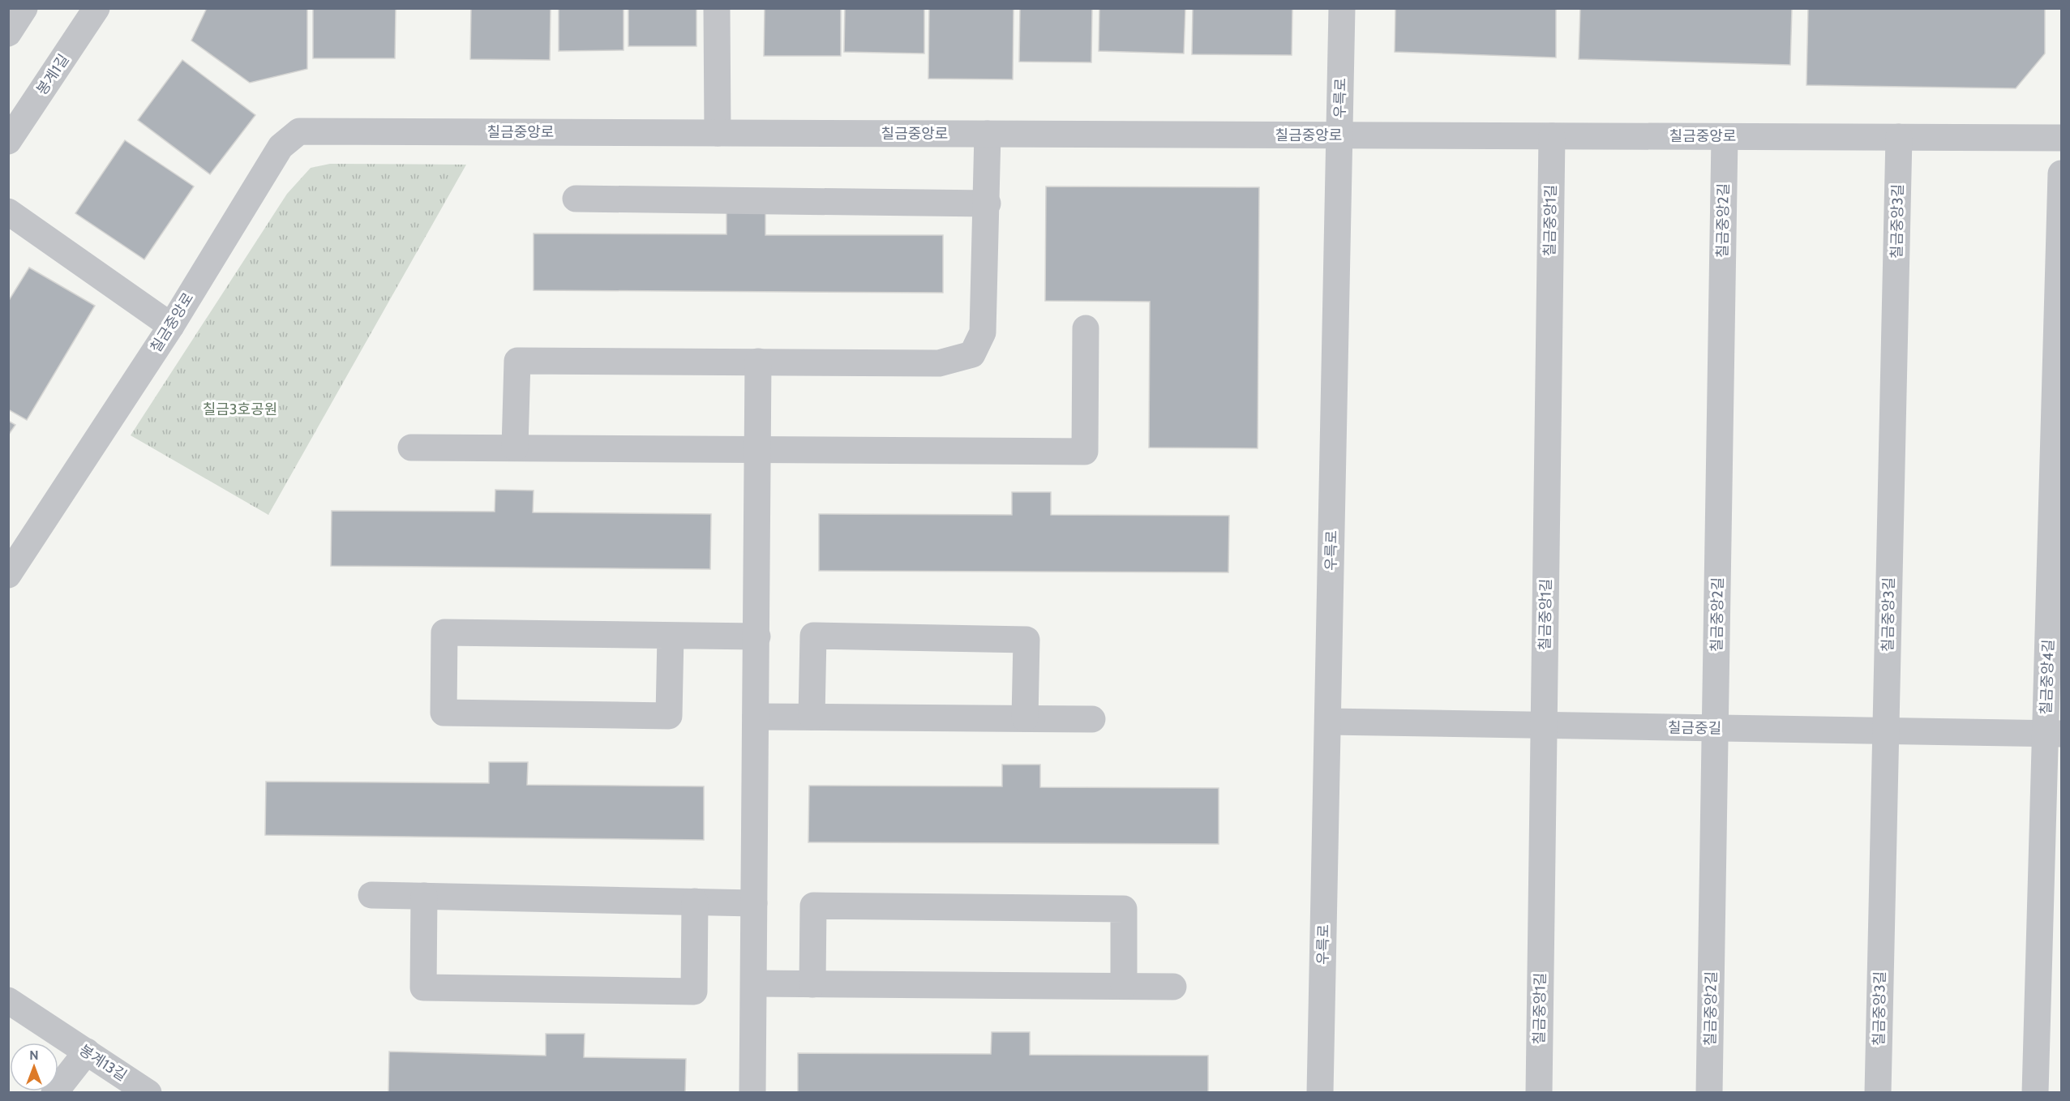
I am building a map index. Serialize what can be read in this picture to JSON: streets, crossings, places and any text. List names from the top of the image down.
{
  "streets": {
    "street": [
      "봉계1길",
      "우륵로",
      "칠금중앙로",
      "칠금중앙1길",
      "칠금중앙2길",
      "칠금중앙3길",
      "칠금중앙4길",
      "칠금중길",
      "봉계13길"
    ]
  },
  "crossings": [
    ["우륵로", "칠금중앙로"],
    ["우륵로", "칠금중길"],
    ["칠금중앙로", "칠금중앙1길"],
    ["칠금중앙로", "칠금중앙2길"],
    ["칠금중앙로", "칠금중앙3길"],
    ["칠금중앙1길", "칠금중길"],
    ["칠금중앙2길", "칠금중길"],
    ["칠금중앙3길", "칠금중길"],
    ["칠금중앙4길", "칠금중길"]
  ],
  "parks": ["칠금3호공원"],
  "north": "top"
}
